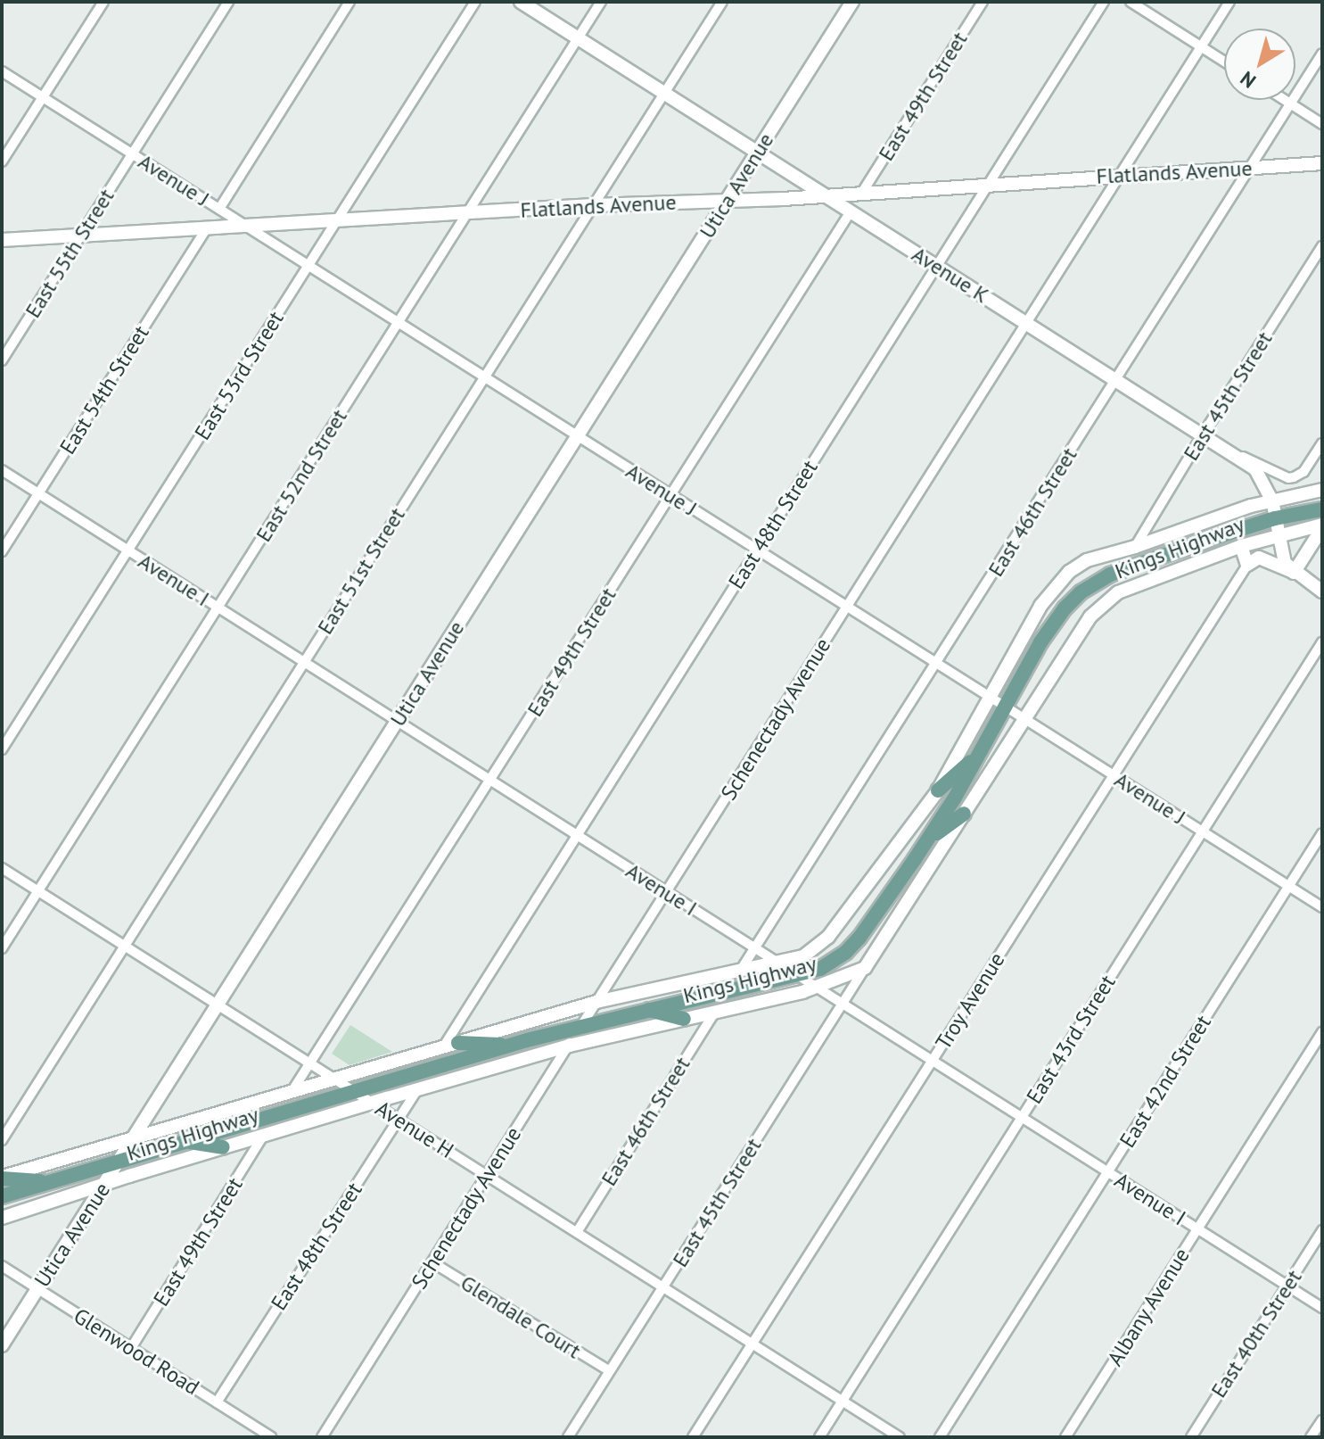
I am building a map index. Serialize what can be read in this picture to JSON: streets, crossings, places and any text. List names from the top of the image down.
{
  "streets": {
    "main road": ["Kings Highway"],
    "street": [
      "East 49th Street",
      "Flatlands Avenue",
      "Avenue J",
      "Utica Avenue",
      "East 55th Street",
      "Avenue K",
      "East 53rd Street",
      "East 54th Street",
      "East 45th Street",
      "East 52nd Street",
      "East 46th Street",
      "East 48th Street",
      "East 51st Street",
      "Avenue I",
      "Schenectady Avenue",
      "Troy Avenue",
      "East 43rd Street",
      "East 42nd Street",
      "Avenue H",
      "Albany Avenue",
      "Glendale Court",
      "East 40th Street",
      "Glenwood Road"
    ]
  },
  "crossings": [
    ["East 49th Street", "Flatlands Avenue"],
    ["East 49th Street", "Avenue J"],
    ["East 49th Street", "Avenue K"],
    ["East 49th Street", "Kings Highway"],
    ["East 49th Street", "Avenue I"],
    ["East 49th Street", "Avenue H"],
    ["East 49th Street", "Glenwood Road"],
    ["Flatlands Avenue", "Avenue J"],
    ["Flatlands Avenue", "Utica Avenue"],
    ["Flatlands Avenue", "East 55th Street"],
    ["Flatlands Avenue", "Avenue K"],
    ["Flatlands Avenue", "East 53rd Street"],
    ["Flatlands Avenue", "East 54th Street"],
    ["Flatlands Avenue", "East 52nd Street"],
    ["Flatlands Avenue", "East 46th Street"],
    ["Flatlands Avenue", "East 48th Street"],
    ["Flatlands Avenue", "East 51st Street"],
    ["Flatlands Avenue", "Schenectady Avenue"],
    ["Avenue J", "Utica Avenue"],
    ["Avenue J", "East 55th Street"],
    ["Avenue J", "East 53rd Street"],
    ["Avenue J", "East 52nd Street"],
    ["Avenue J", "East 46th Street"],
    ["Avenue J", "East 48th Street"],
    ["Avenue J", "Kings Highway"],
    ["Avenue J", "East 51st Street"],
    ["Avenue J", "Schenectady Avenue"],
    ["Avenue J", "Troy Avenue"],
    ["Avenue J", "East 43rd Street"],
    ["Avenue J", "East 42nd Street"],
    ["Utica Avenue", "Avenue K"],
    ["Utica Avenue", "Kings Highway"],
    ["Utica Avenue", "Avenue I"],
    ["Utica Avenue", "Avenue H"],
    ["Utica Avenue", "Glenwood Road"],
    ["Avenue K", "East 45th Street"],
    ["Avenue K", "East 52nd Street"],
    ["Avenue K", "East 46th Street"],
    ["Avenue K", "East 48th Street"],
    ["Avenue K", "Kings Highway"],
    ["Avenue K", "East 51st Street"],
    ["Avenue K", "Schenectady Avenue"],
    ["East 53rd Street", "Avenue I"],
    ["East 54th Street", "Avenue I"],
    ["East 45th Street", "Kings Highway"],
    ["East 45th Street", "Avenue I"],
    ["East 45th Street", "Avenue H"],
    ["East 45th Street", "Glendale Court"],
    ["East 52nd Street", "Avenue I"],
    ["East 52nd Street", "Avenue H"],
    ["East 46th Street", "Kings Highway"],
    ["East 46th Street", "Avenue I"],
    ["East 46th Street", "Avenue H"],
    ["East 48th Street", "Kings Highway"],
    ["East 48th Street", "Avenue I"],
    ["East 48th Street", "Avenue H"],
    ["East 48th Street", "Glenwood Road"],
    ["Kings Highway", "Avenue I"],
    ["Kings Highway", "Schenectady Avenue"],
    ["Kings Highway", "Avenue H"],
    ["East 51st Street", "Avenue I"],
    ["East 51st Street", "Avenue H"],
    ["Avenue I", "Schenectady Avenue"],
    ["Avenue I", "Troy Avenue"],
    ["Avenue I", "East 43rd Street"],
    ["Avenue I", "East 42nd Street"],
    ["Avenue I", "Albany Avenue"],
    ["Avenue I", "East 40th Street"],
    ["Schenectady Avenue", "Avenue H"],
    ["Schenectady Avenue", "Glendale Court"],
    ["Troy Avenue", "Avenue H"],
    ["East 43rd Street", "Avenue H"]
  ],
  "north": "bottom left"
}
